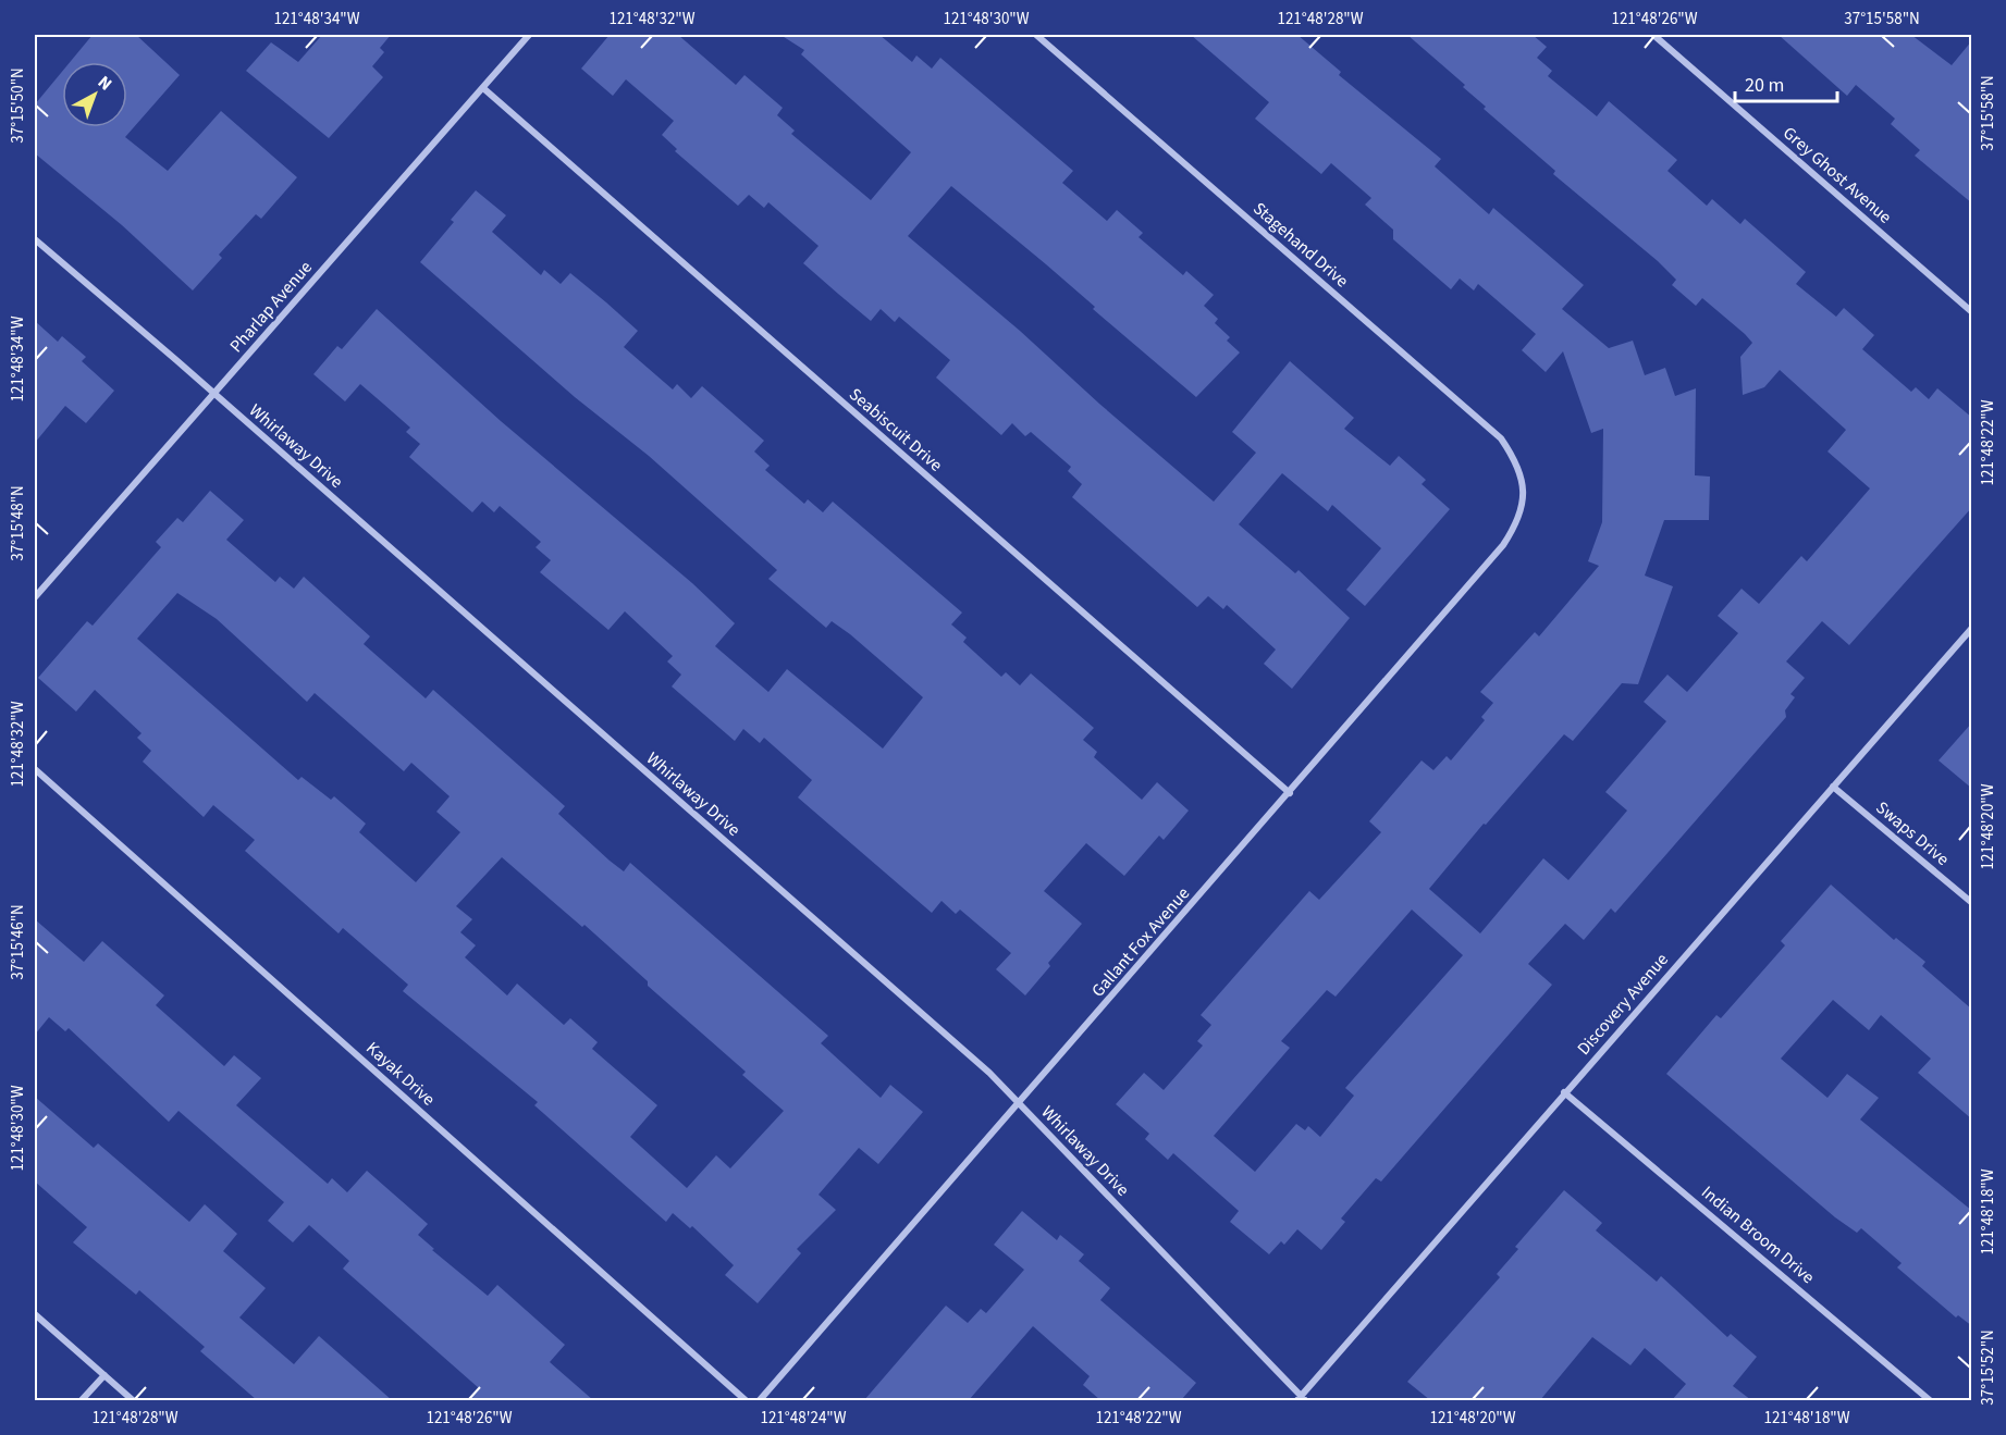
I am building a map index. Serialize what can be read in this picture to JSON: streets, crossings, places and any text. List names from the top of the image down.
{
  "streets": {
    "street": [
      "Grey Ghost Avenue",
      "Stagehand Drive",
      "Pharlap Avenue",
      "Seabiscuit Drive",
      "Whirlaway Drive",
      "Swaps Drive",
      "Gallant Fox Avenue",
      "Discovery Avenue",
      "Kayak Drive",
      "Indian Broom Drive"
    ]
  },
  "crossings": [
    ["Stagehand Drive", "Gallant Fox Avenue"],
    ["Pharlap Avenue", "Seabiscuit Drive"],
    ["Pharlap Avenue", "Whirlaway Drive"],
    ["Seabiscuit Drive", "Gallant Fox Avenue"],
    ["Whirlaway Drive", "Gallant Fox Avenue"],
    ["Whirlaway Drive", "Discovery Avenue"],
    ["Swaps Drive", "Discovery Avenue"],
    ["Discovery Avenue", "Indian Broom Drive"]
  ],
  "scale_bar": "20 m",
  "north": "top right",
  "coordinates": [
    "121°48'34\"W",
    "121°48'32\"W",
    "121°48'30\"W",
    "121°48'28\"W",
    "121°48'26\"W",
    "37°15'58\"N",
    "37°15'50\"N",
    "121°48'22\"W",
    "37°15'48\"N",
    "121°48'20\"W",
    "37°15'46\"N",
    "121°48'18\"W",
    "37°15'52\"N",
    "121°48'24\"W"
  ]
}
